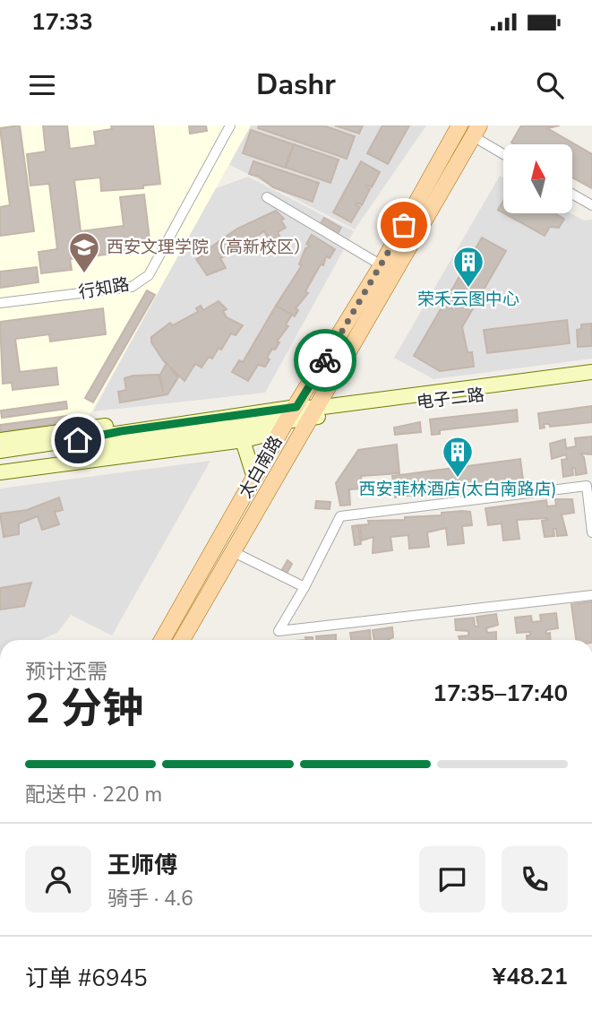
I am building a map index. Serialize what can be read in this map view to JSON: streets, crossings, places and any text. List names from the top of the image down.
{
  "streets": {
    "main road": ["电子二路", "太白南路"],
    "street": ["行知路"]
  },
  "crossings": [
    ["电子二路", "太白南路"]
  ],
  "places": {
    "school or university": ["西安文理学院（高新校区）"],
    "building": ["荣禾云图中心", "西安菲林酒店(太白南路店)"]
  },
  "north": "top",
  "page": {
    "status": "17:33",
    "header": "Dashr",
    "heading": ["2 分钟", "预计还需", "17:35–17:40"],
    "panel": [
      "王师傅",
      "骑手 · 4.6",
      "订单 #6945",
      "¥48.21"
    ],
    "bar": "配送中 · 220 m"
  }
}
